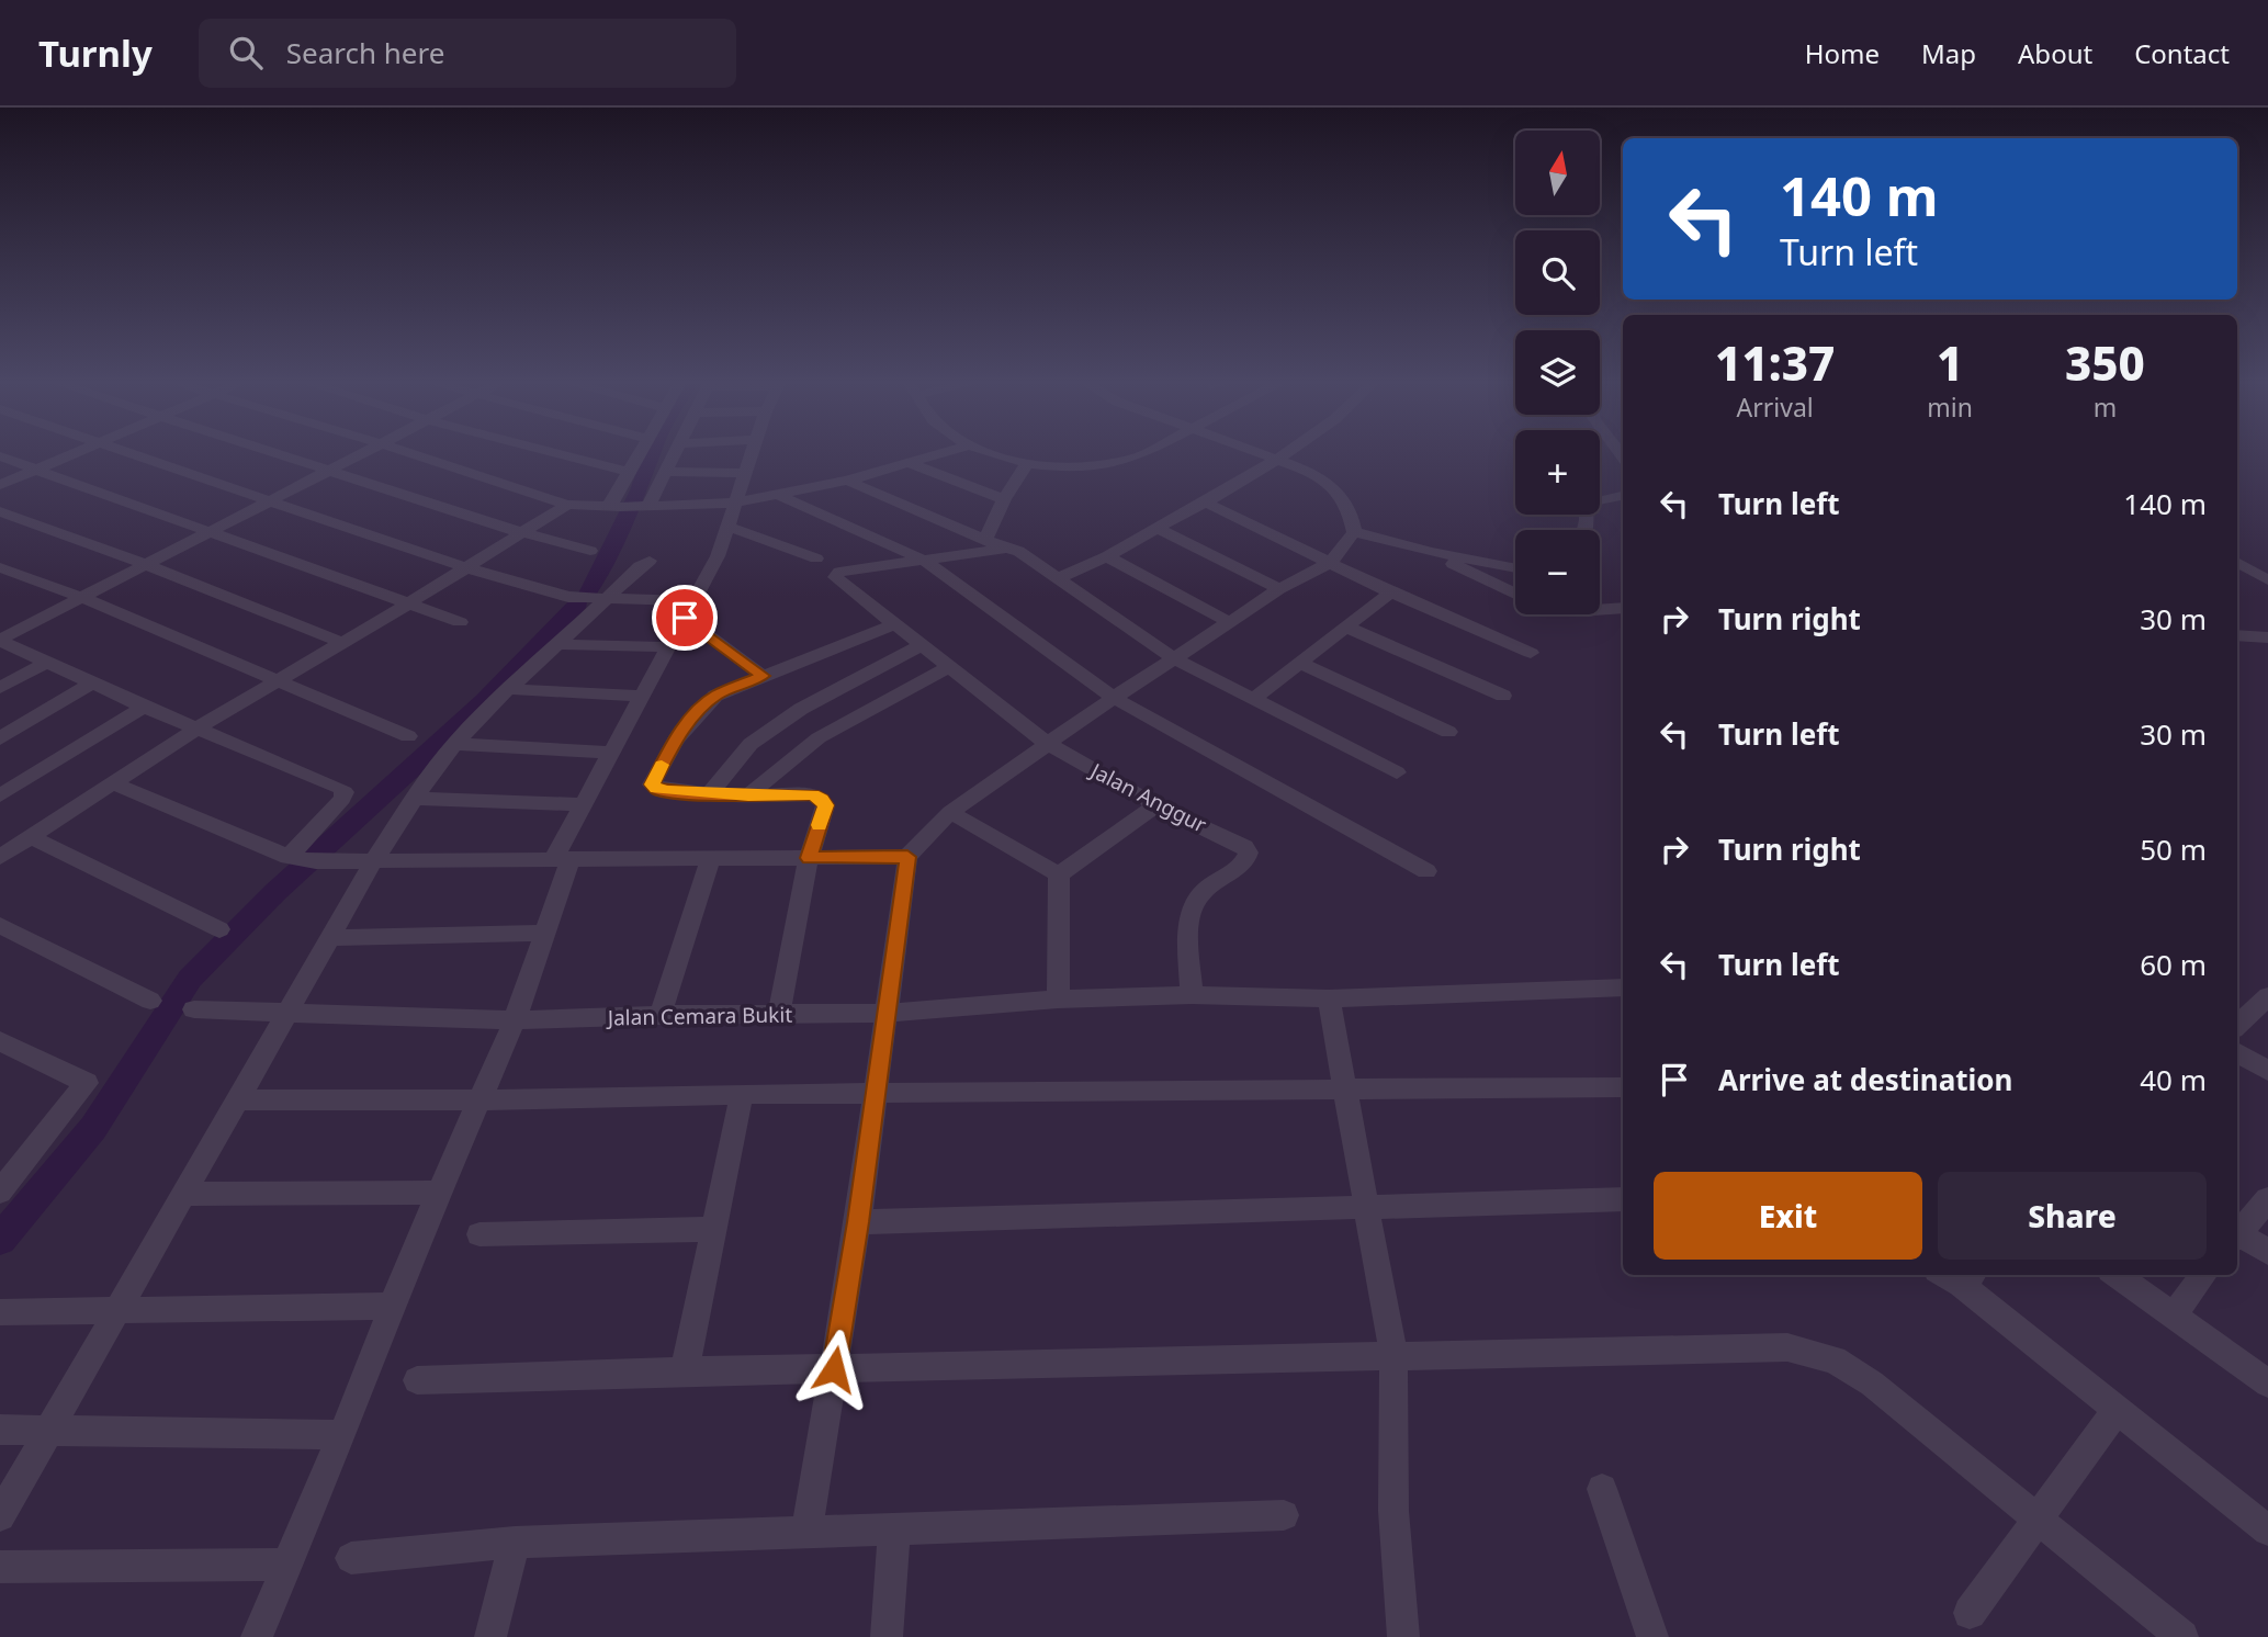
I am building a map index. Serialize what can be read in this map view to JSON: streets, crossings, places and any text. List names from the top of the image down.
{
  "streets": {
    "street": ["Jalan Anggur", "Jalan Cemara Bukit"]
  },
  "crossings": [
    ["Jalan Anggur", "Jalan Cemara Bukit"]
  ],
  "north": "top",
  "page": {
    "header": "Turnly",
    "search": "Search here",
    "nav": [
      "Home",
      "Map",
      "About",
      "Contact"
    ],
    "map_buttons": ["+", "−"],
    "turn": ["140 m", "Turn left"],
    "eta": [
      "11:37",
      "Arrival",
      "1",
      "min",
      "350",
      "m"
    ],
    "list": [
      {
        "name": "Turn left",
        "value": "140 m"
      },
      {
        "name": "Turn right",
        "value": "30 m"
      },
      {
        "name": "Turn left",
        "value": "30 m"
      },
      {
        "name": "Turn right",
        "value": "50 m"
      },
      {
        "name": "Turn left",
        "value": "60 m"
      },
      {
        "name": "Arrive at destination",
        "value": "40 m"
      }
    ],
    "buttons": ["Exit", "Share"]
  }
}
